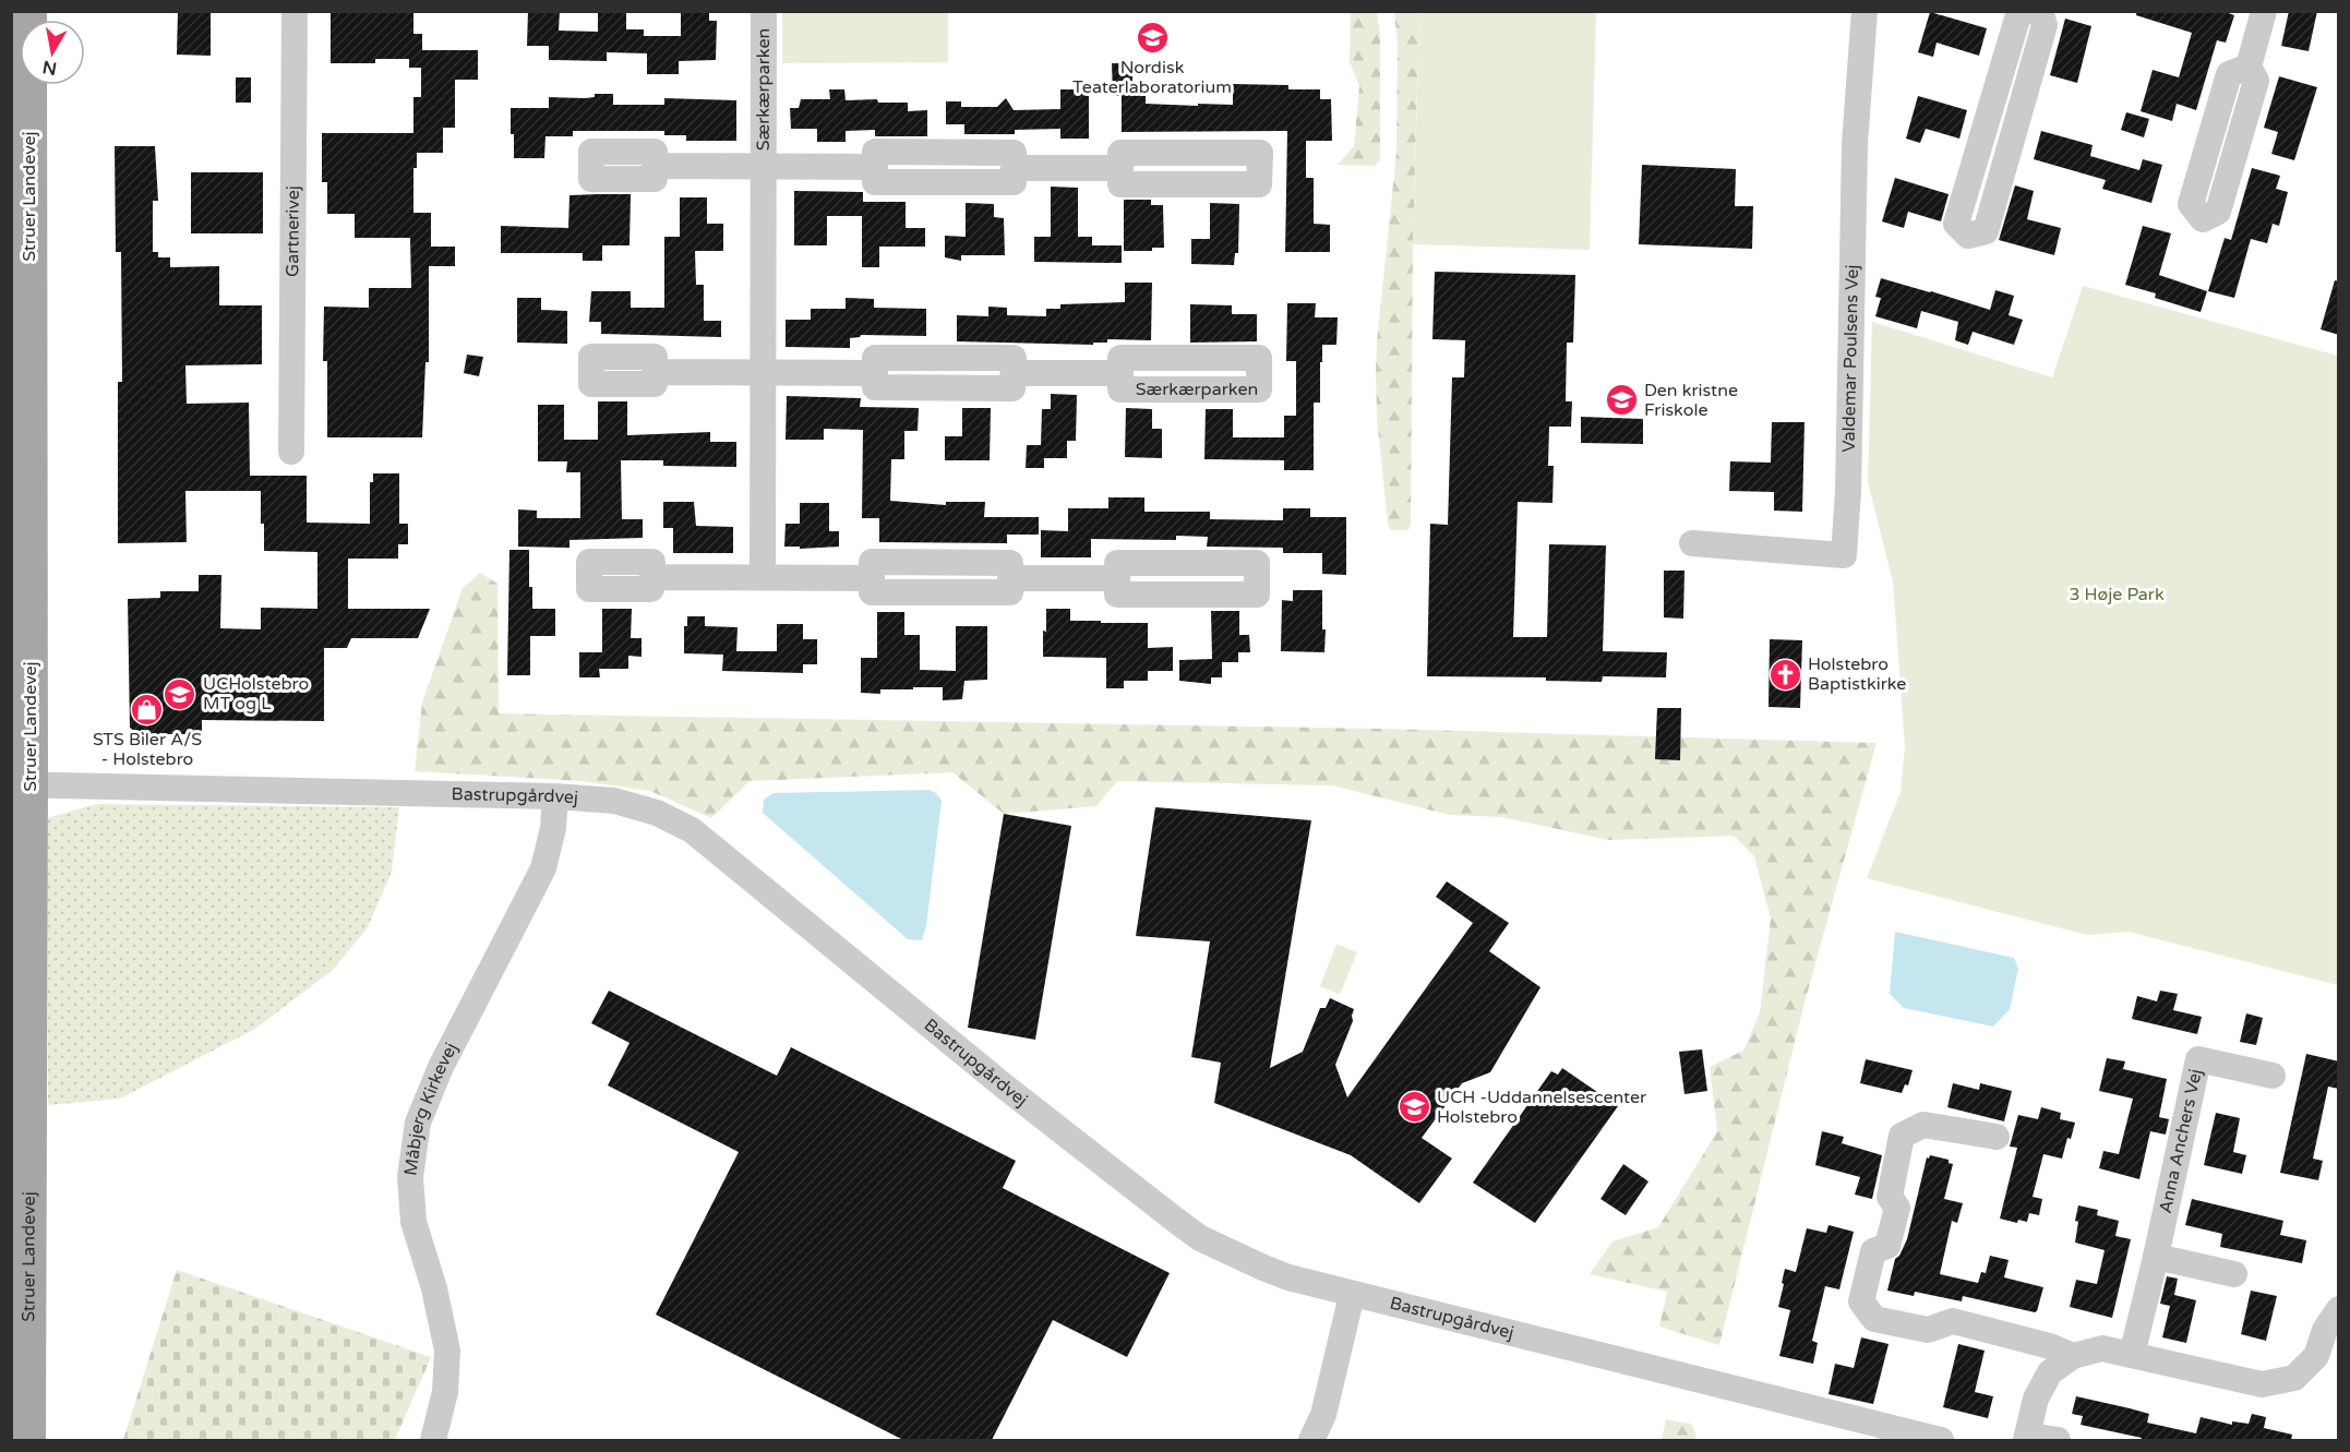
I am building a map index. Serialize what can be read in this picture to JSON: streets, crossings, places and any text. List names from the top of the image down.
{
  "streets": {
    "main road": ["Struer Landevej"],
    "street": [
      "Særkærparken",
      "Gartnerivej",
      "Valdemar Poulsens Vej",
      "Bastrupgårdvej",
      "Måbjerg Kirkevej",
      "Anna Anchers Vej"
    ]
  },
  "crossings": [
    ["Struer Landevej", "Bastrupgårdvej"],
    ["Bastrupgårdvej", "Måbjerg Kirkevej"]
  ],
  "parks": ["3 Høje Park"],
  "places": {
    "school or university": [
      "Nordisk Teaterlaboratorium",
      "Den kristne Friskole",
      "UCHolstebro MT og L",
      "UCH -Uddannelsescenter Holstebro"
    ],
    "church": ["Holstebro Baptistkirke"],
    "shop": ["STS Biler A/S - Holstebro"]
  },
  "north": "bottom"
}
